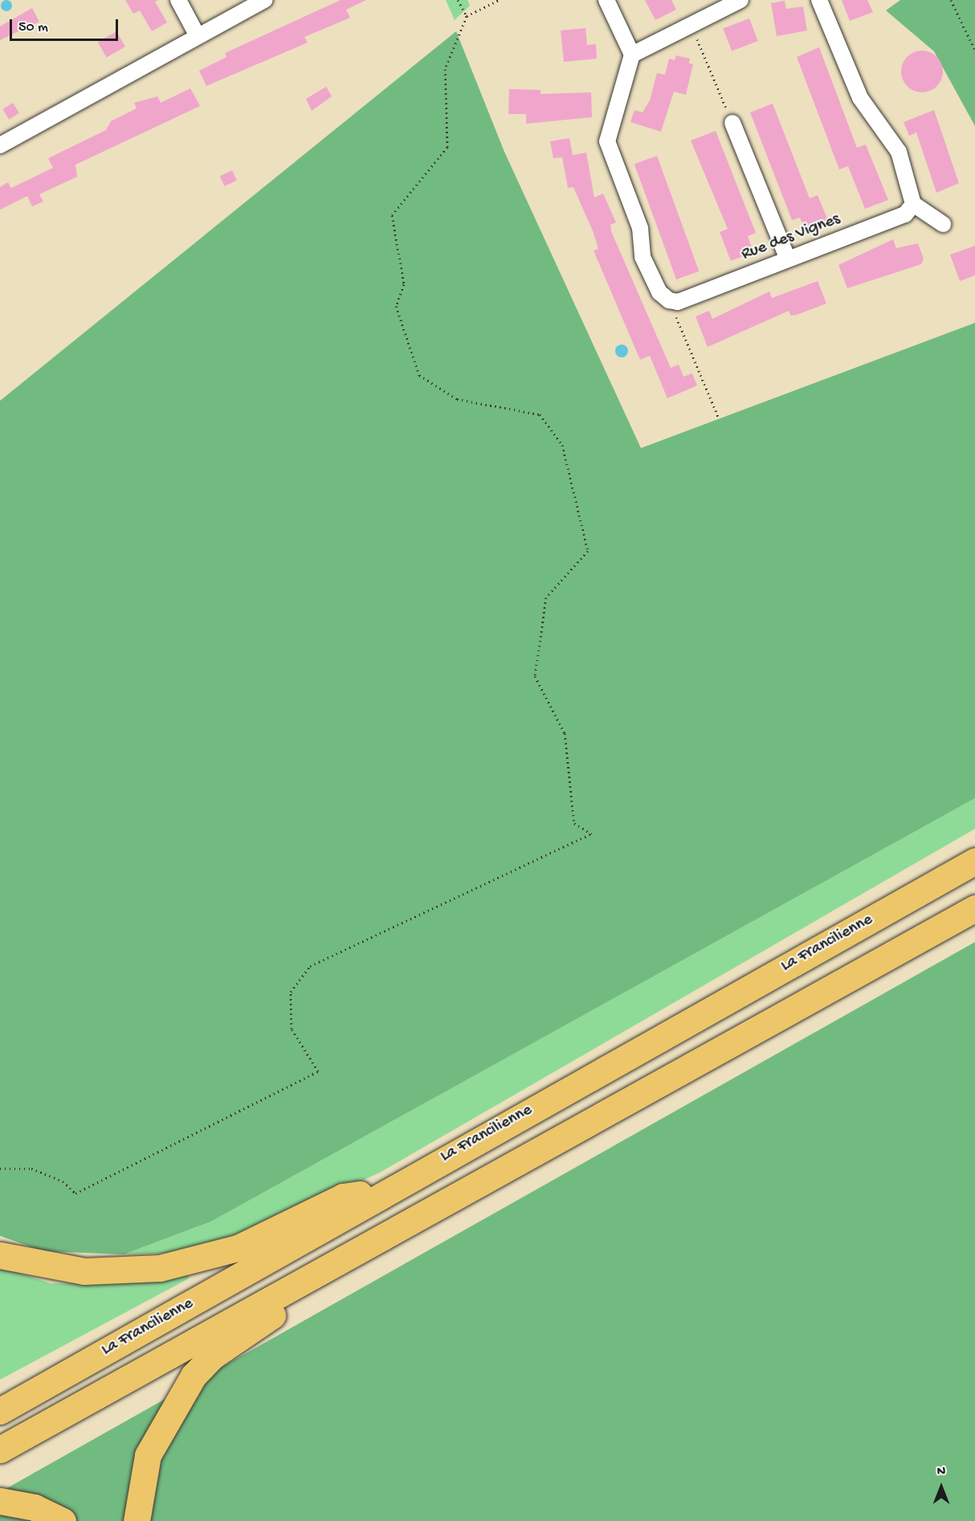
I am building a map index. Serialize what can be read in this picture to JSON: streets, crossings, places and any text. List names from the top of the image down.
{
  "streets": {
    "highway": ["La Francilienne"],
    "street": ["Rue des Vignes"]
  },
  "scale_bar": "50 m",
  "north": "top"
}
